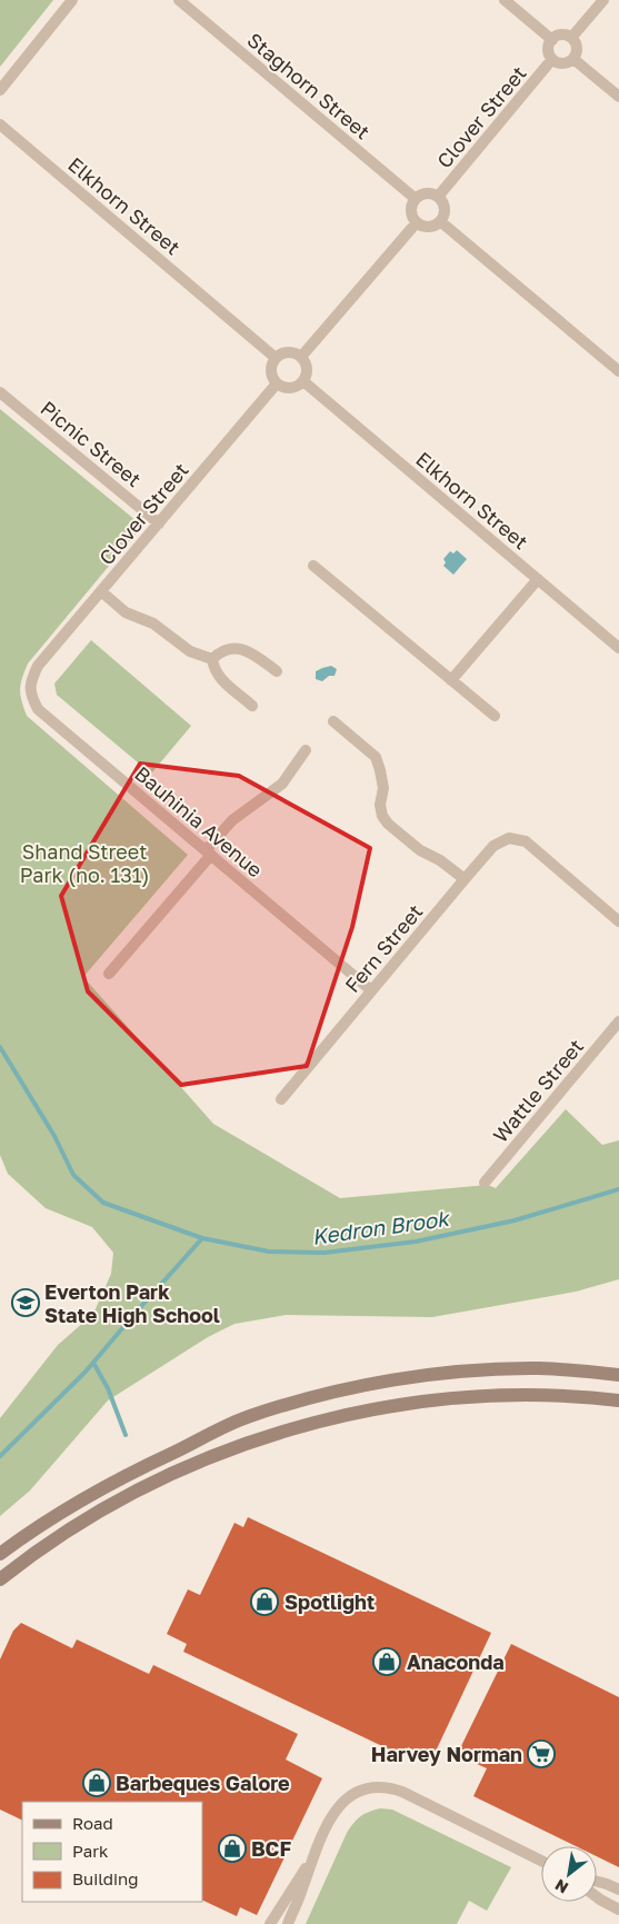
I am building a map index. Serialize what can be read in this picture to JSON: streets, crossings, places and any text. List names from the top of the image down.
{
  "streets": {
    "street": [
      "Staghorn Street",
      "Clover Street",
      "Elkhorn Street",
      "Picnic Street",
      "Bauhinia Avenue",
      "Fern Street",
      "Wattle Street"
    ]
  },
  "crossings": [
    ["Staghorn Street", "Clover Street"],
    ["Clover Street", "Elkhorn Street"],
    ["Clover Street", "Picnic Street"],
    ["Clover Street", "Bauhinia Avenue"],
    ["Bauhinia Avenue", "Fern Street"]
  ],
  "water": ["Kedron Brook"],
  "parks": ["Shand Street Park (no. 131)"],
  "places": {
    "school or university": ["Everton Park State High School"],
    "shop": [
      "Spotlight",
      "Anaconda",
      "Barbeques Galore",
      "BCF"
    ],
    "supermarket": ["Harvey Norman"]
  },
  "legend": ["Road", "Park", "Building"],
  "north": "bottom left"
}
